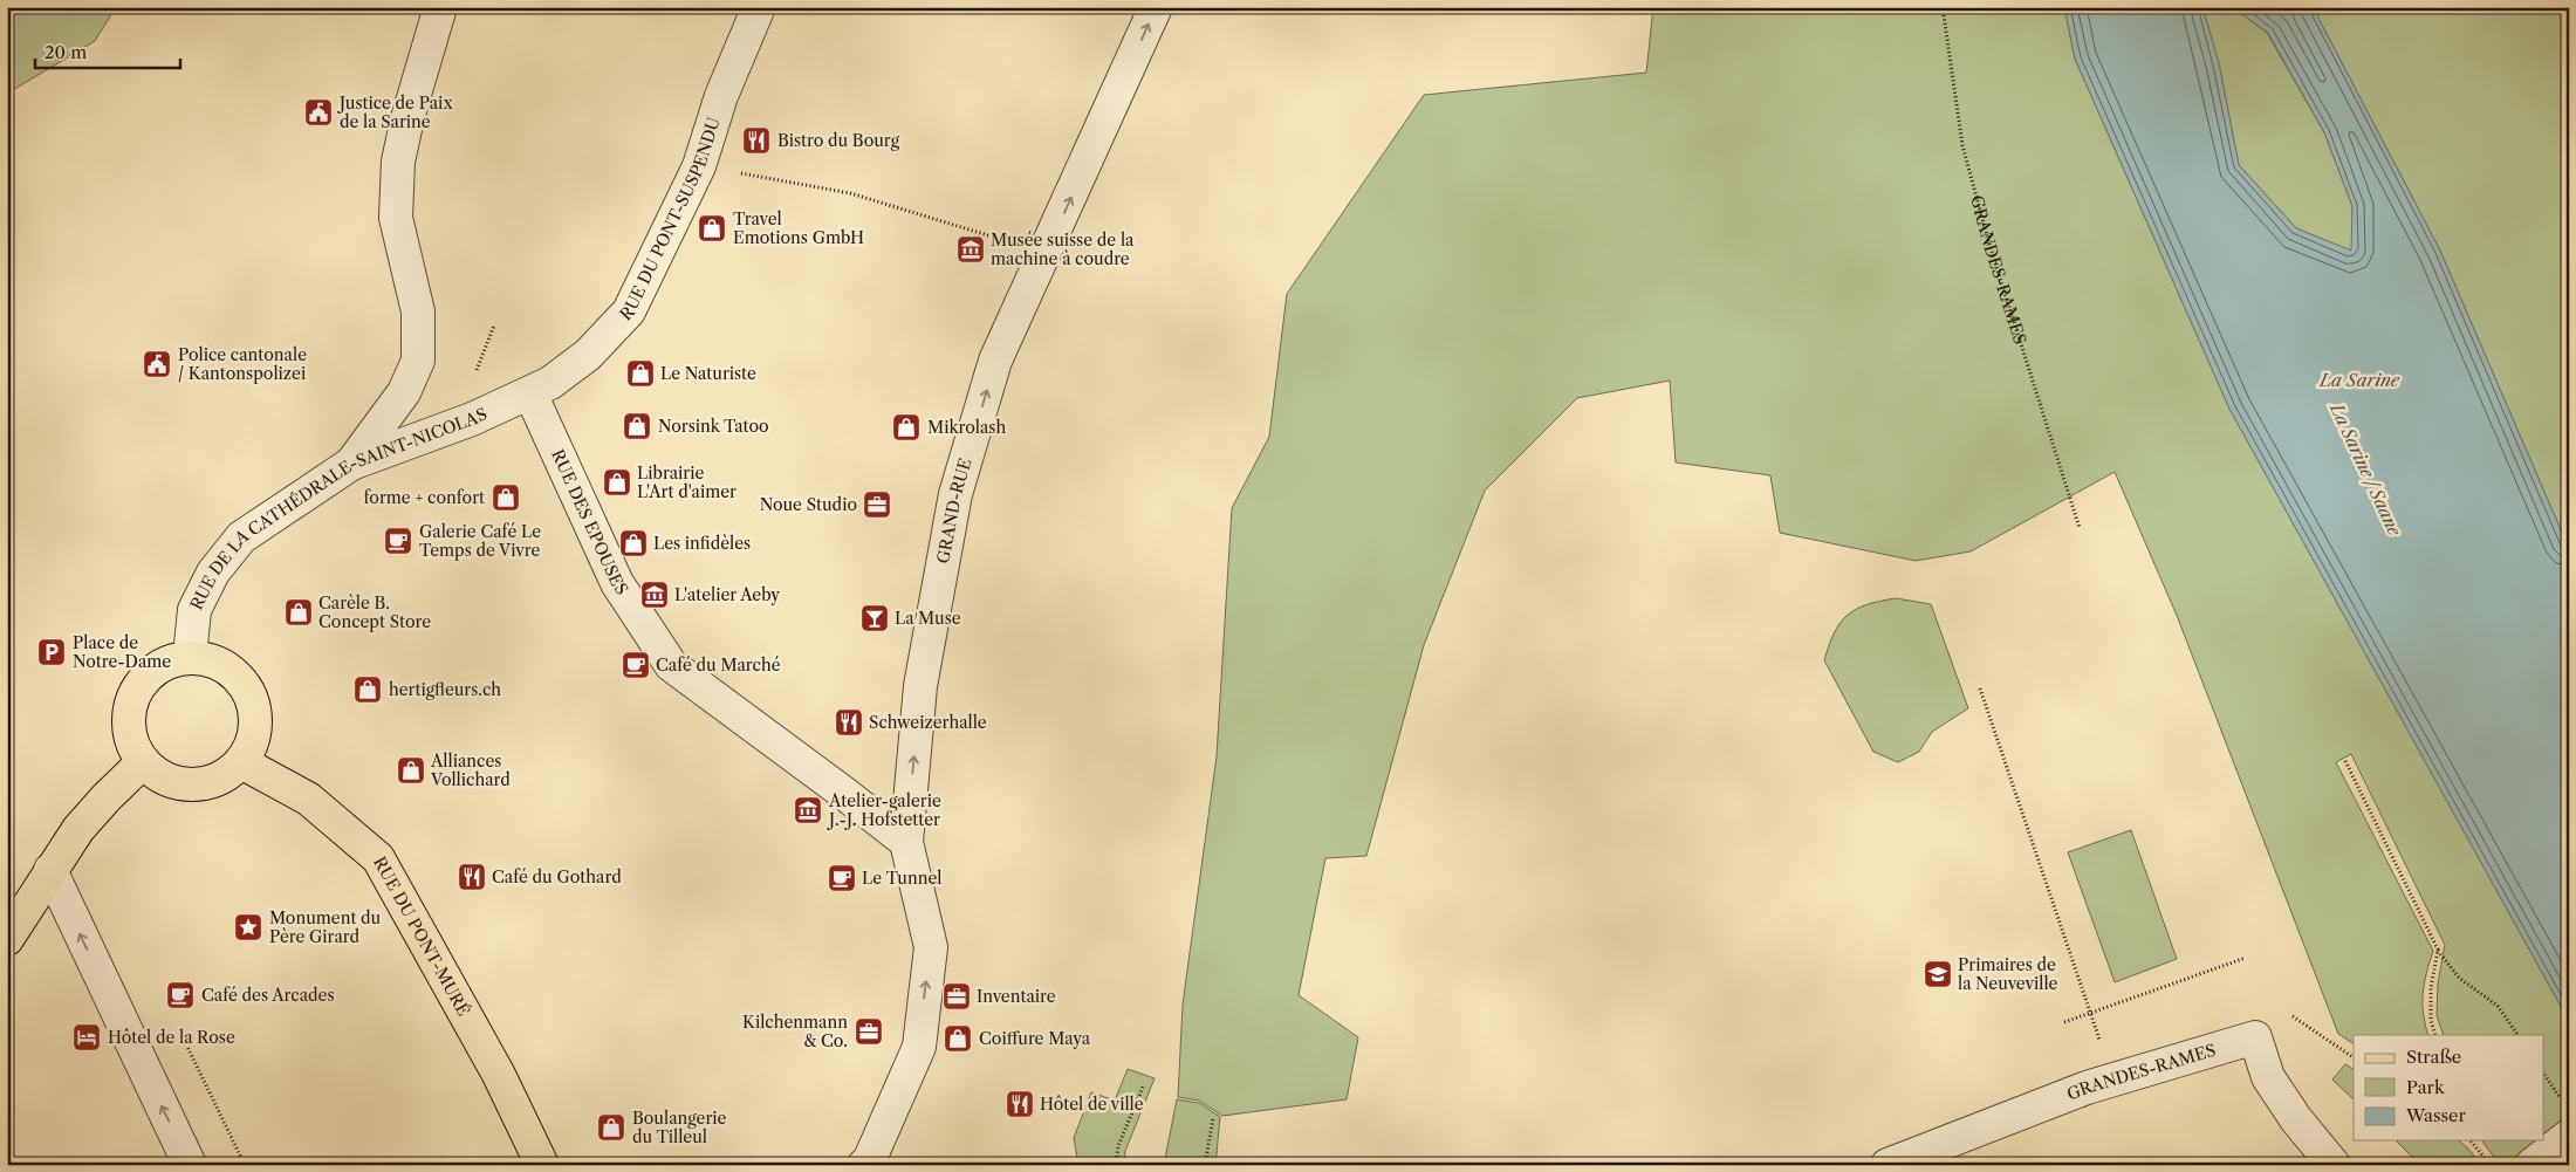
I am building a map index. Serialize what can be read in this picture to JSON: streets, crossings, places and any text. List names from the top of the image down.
{
  "streets": {
    "main road": ["RUE DU PONT-MURÉ"],
    "street": [
      "RUE DU PONT-SUSPENDU",
      "GRANDES-RAMES",
      "GRAND-RUE",
      "RUE DE LA CATHÉDRALE-SAINT-NICOLAS",
      "RUE DES EPOUSES"
    ]
  },
  "crossings": [
    ["RUE DU PONT-SUSPENDU", "RUE DE LA CATHÉDRALE-SAINT-NICOLAS"],
    ["RUE DU PONT-SUSPENDU", "RUE DES EPOUSES"],
    ["GRAND-RUE", "RUE DES EPOUSES"],
    ["RUE DE LA CATHÉDRALE-SAINT-NICOLAS", "RUE DES EPOUSES"],
    ["RUE DE LA CATHÉDRALE-SAINT-NICOLAS", "RUE DU PONT-MURÉ"]
  ],
  "one_way": ["GRAND-RUE"],
  "water": ["La Sarine", "La Sarine / Saane"],
  "places": {
    "public building": ["Justice de Paix de la Sarine", "Police cantonale / Kantonspolizei"],
    "restaurant": [
      "Bistro du Bourg",
      "Schweizerhalle",
      "Café du Gothard",
      "Hôtel de ville"
    ],
    "shop": [
      "Travel Emotions GmbH",
      "Le Naturiste",
      "Norsink Tatoo",
      "Mikrolash",
      "Librairie L'Art d'aimer",
      "forme + confort",
      "Les infidèles",
      "Carèle B. Concept Store",
      "hertigfleurs.ch",
      "Alliances Vollichard",
      "Coiffure Maya",
      "Boulangerie du Tilleul"
    ],
    "museum": ["Musée suisse de la machine à coudre", "L'atelier Aeby", "Atelier-galerie J.-J. Hofstetter"],
    "office": ["Noue Studio", "Inventaire", "Kilchenmann & Co."],
    "cafe": [
      "Galerie Café Le Temps de Vivre",
      "Café du Marché",
      "Le Tunnel",
      "Café des Arcades"
    ],
    "bar": ["La Muse"],
    "parking": ["Place de Notre-Dame"],
    "place": ["Monument du Père Girard"],
    "school or university": ["Primaires de la Neuveville"],
    "hotel": ["Hôtel de la Rose"]
  },
  "legend": ["Straße", "Park", "Wasser"],
  "scale_bar": "20 m"
}
